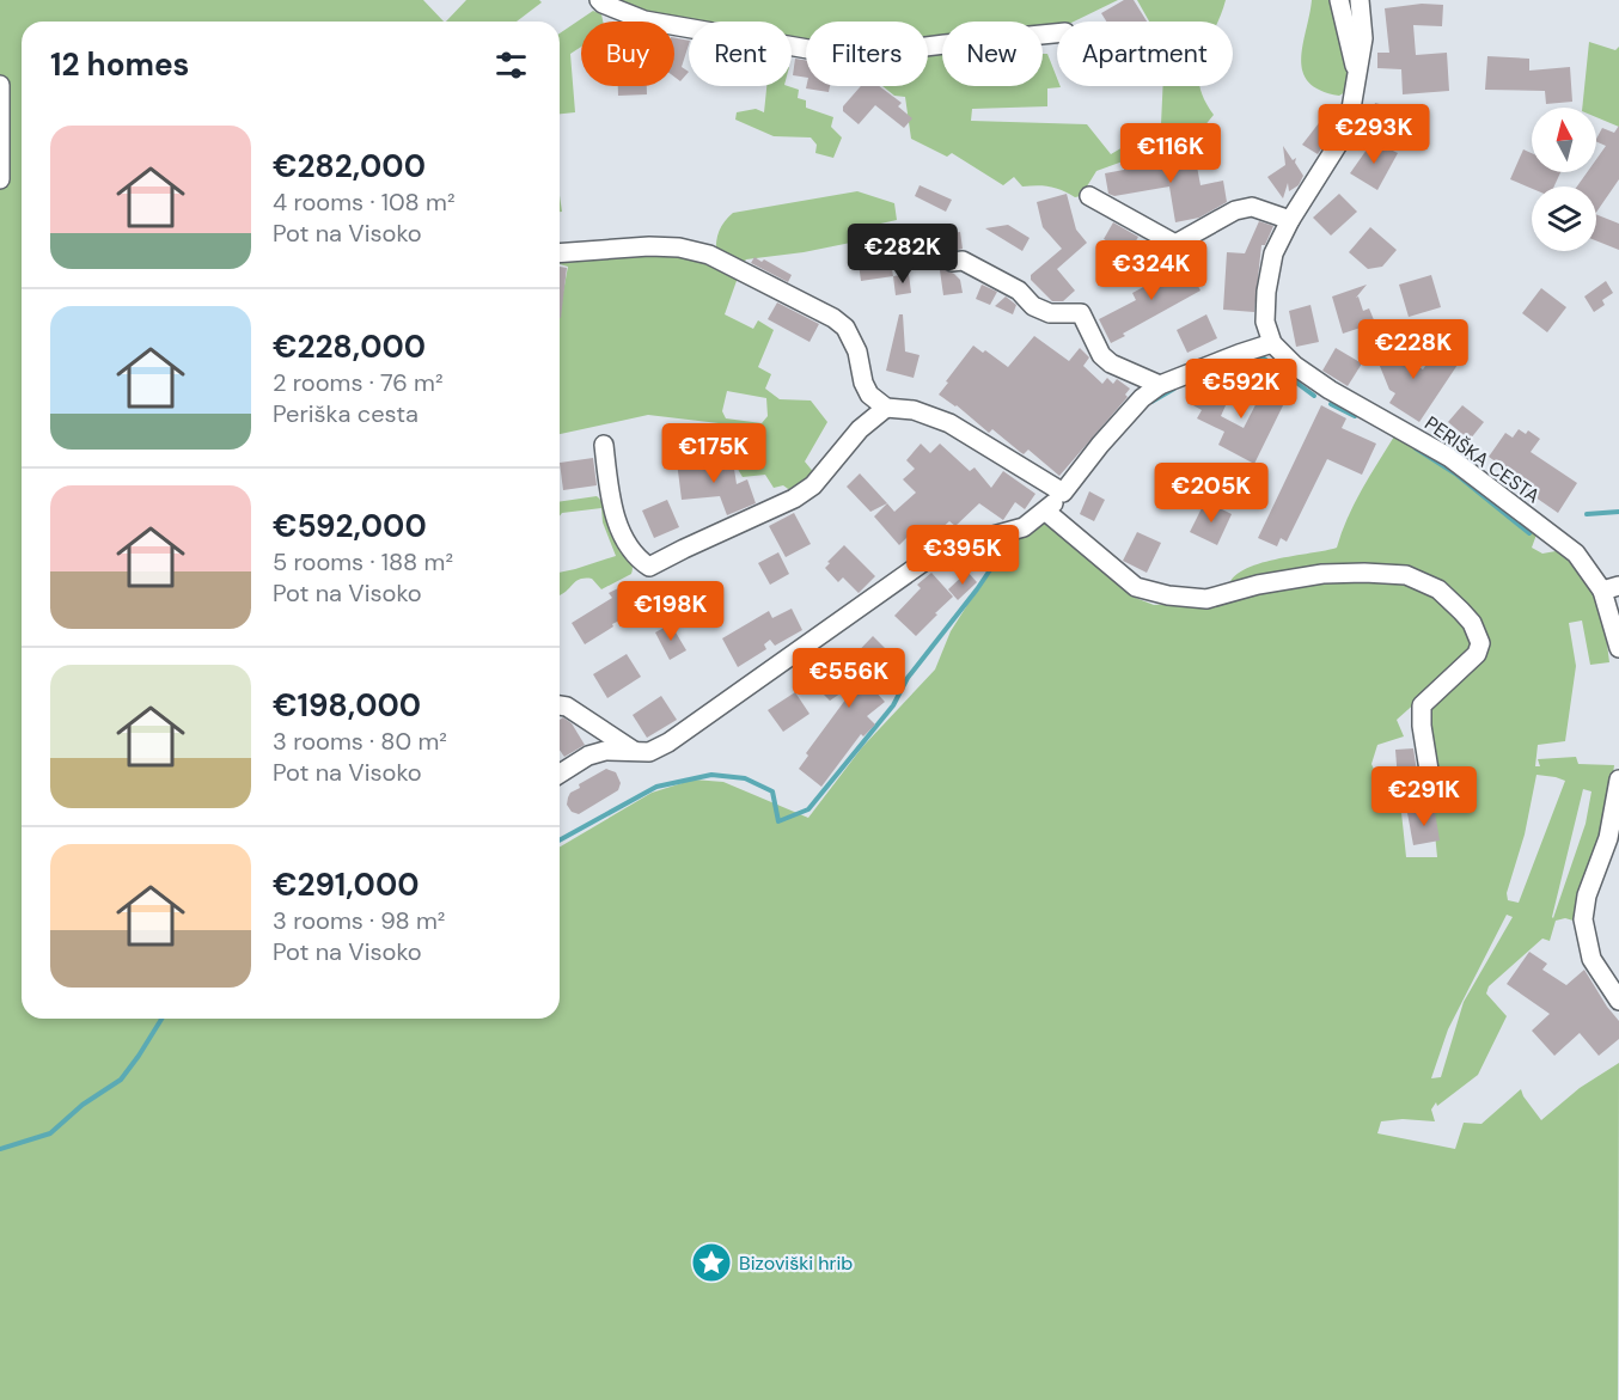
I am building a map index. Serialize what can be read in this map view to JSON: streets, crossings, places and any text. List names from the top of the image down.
{
  "streets": {
    "street": ["PERIŠKA CESTA"]
  },
  "places": {
    "place": ["Bizoviški hrib"]
  },
  "north": "top",
  "page": {
    "chip": [
      "Buy",
      "Rent",
      "Filters",
      "New",
      "Apartment"
    ],
    "heading": "12 homes",
    "price": [
      "€293K",
      "€116K",
      "€282K",
      "€324K",
      "€228K",
      "€592K",
      "€175K",
      "€205K",
      "€395K",
      "€198K",
      "€556K",
      "€291K"
    ],
    "list": [
      {
        "name": "€282,000",
        "note": "4 rooms · 108 m² · Pot na Visoko"
      },
      {
        "name": "€228,000",
        "note": "2 rooms · 76 m² · Periška cesta"
      },
      {
        "name": "€592,000",
        "note": "5 rooms · 188 m² · Pot na Visoko"
      },
      {
        "name": "€198,000",
        "note": "3 rooms · 80 m² · Pot na Visoko"
      },
      {
        "name": "€291,000",
        "note": "3 rooms · 98 m² · Pot na Visoko"
      }
    ]
  }
}
